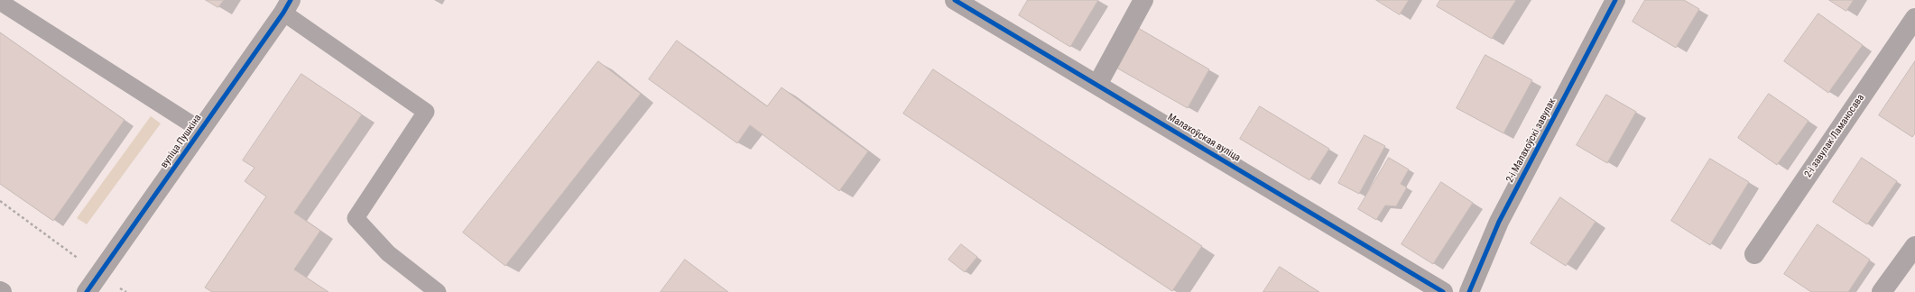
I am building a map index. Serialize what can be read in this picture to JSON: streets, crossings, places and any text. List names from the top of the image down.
{
  "streets": {
    "street": [
      "2-і завулак Ламаносава",
      "Малахоўская вуліца",
      "2-і Малахоўскі завулак",
      "вуліца Пушкіна"
    ]
  }
}
